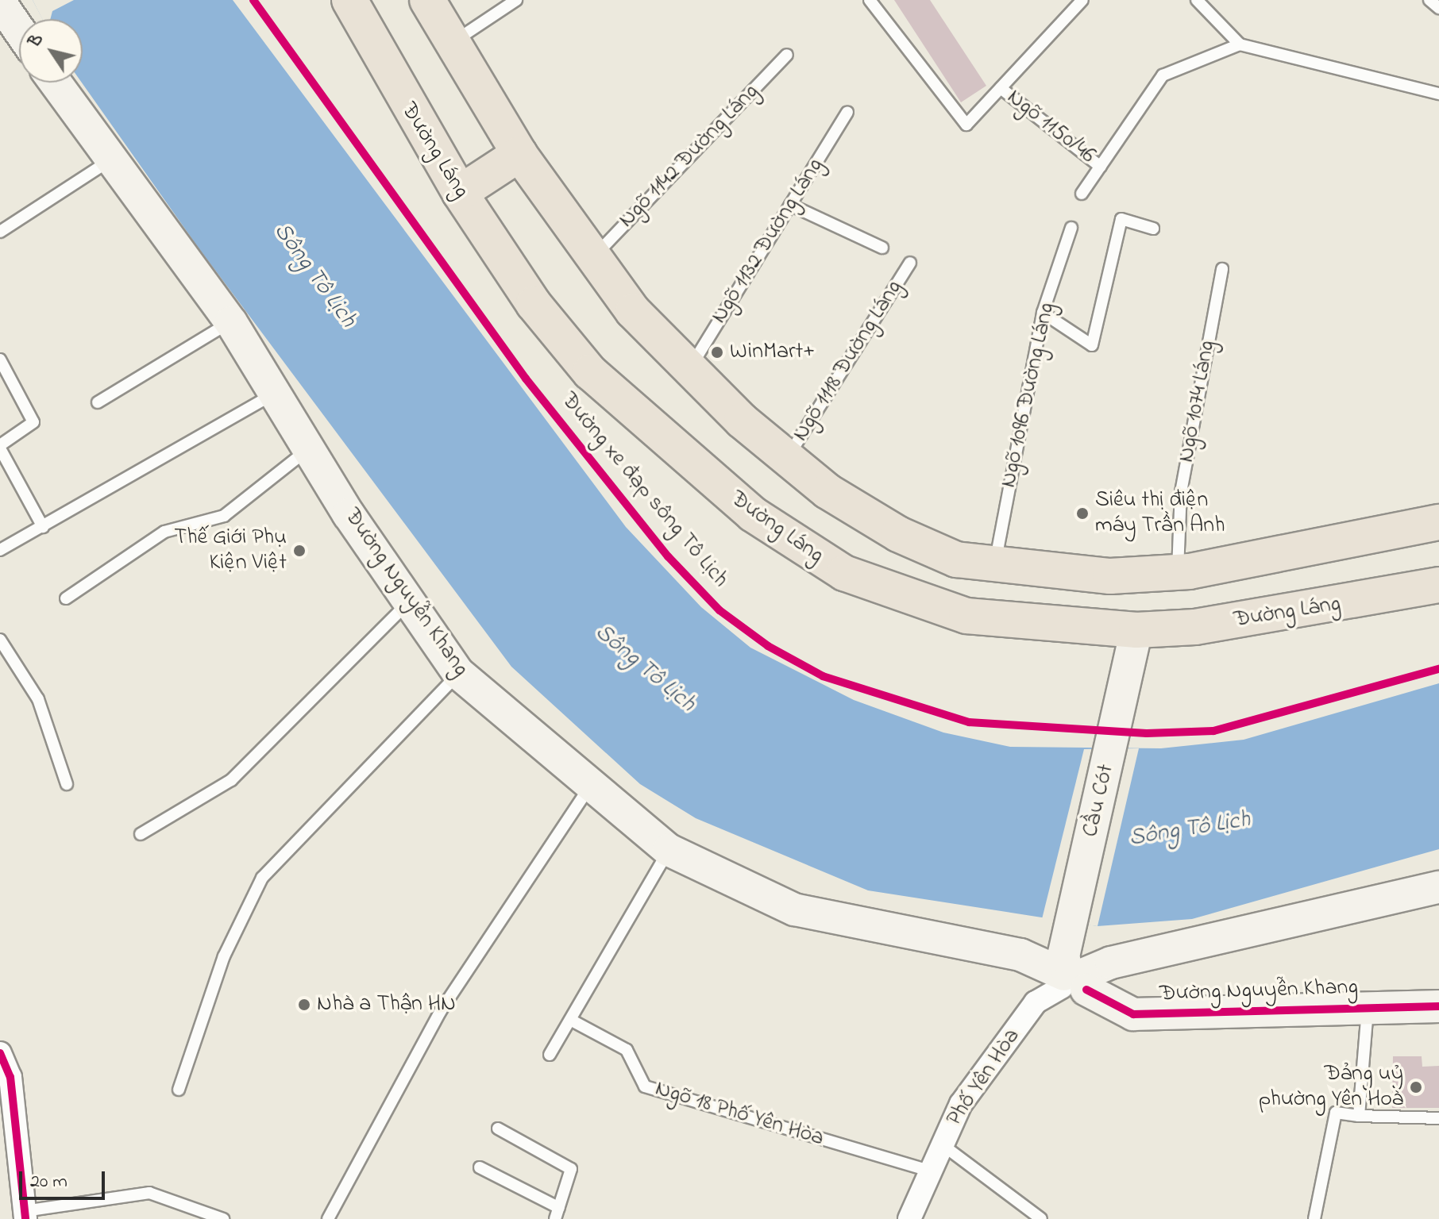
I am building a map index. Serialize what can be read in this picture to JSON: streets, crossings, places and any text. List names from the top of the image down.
{
  "streets": {
    "main road": ["Đường Láng", "Đường Nguyễn Khang", "Cầu Cót"],
    "street": ["Phố Yên Hòa"],
    "lane": [
      "Ngõ 1150/46",
      "Ngõ 1142 Đường Láng",
      "Ngõ 1132 Đường Láng",
      "Ngõ 1118 Đường Láng",
      "Ngõ 1096 Đường Láng",
      "Ngõ 1074 Láng",
      "Ngõ 18 Phố Yên Hòa"
    ],
    "cycle path": ["Đường xe đạp sông Tô Lịch"]
  },
  "crossings": [
    ["Đường Láng", "Cầu Cót"],
    ["Đường Nguyễn Khang", "Cầu Cót"],
    ["Đường Nguyễn Khang", "Phố Yên Hòa"],
    ["Cầu Cót", "Phố Yên Hòa"],
    ["Phố Yên Hòa", "Ngõ 18 Phố Yên Hòa"]
  ],
  "water": ["Sông Tô Lịch"],
  "places": [
    "WinMart+",
    "Siêu thị điện máy Trần Anh",
    "Thế Giới Phụ Kiện Việt",
    "Nhà a Thận HN",
    "Đảng uỷ phường Yên Hoà"
  ],
  "scale_bar": "20 m",
  "north": "top left"
}
